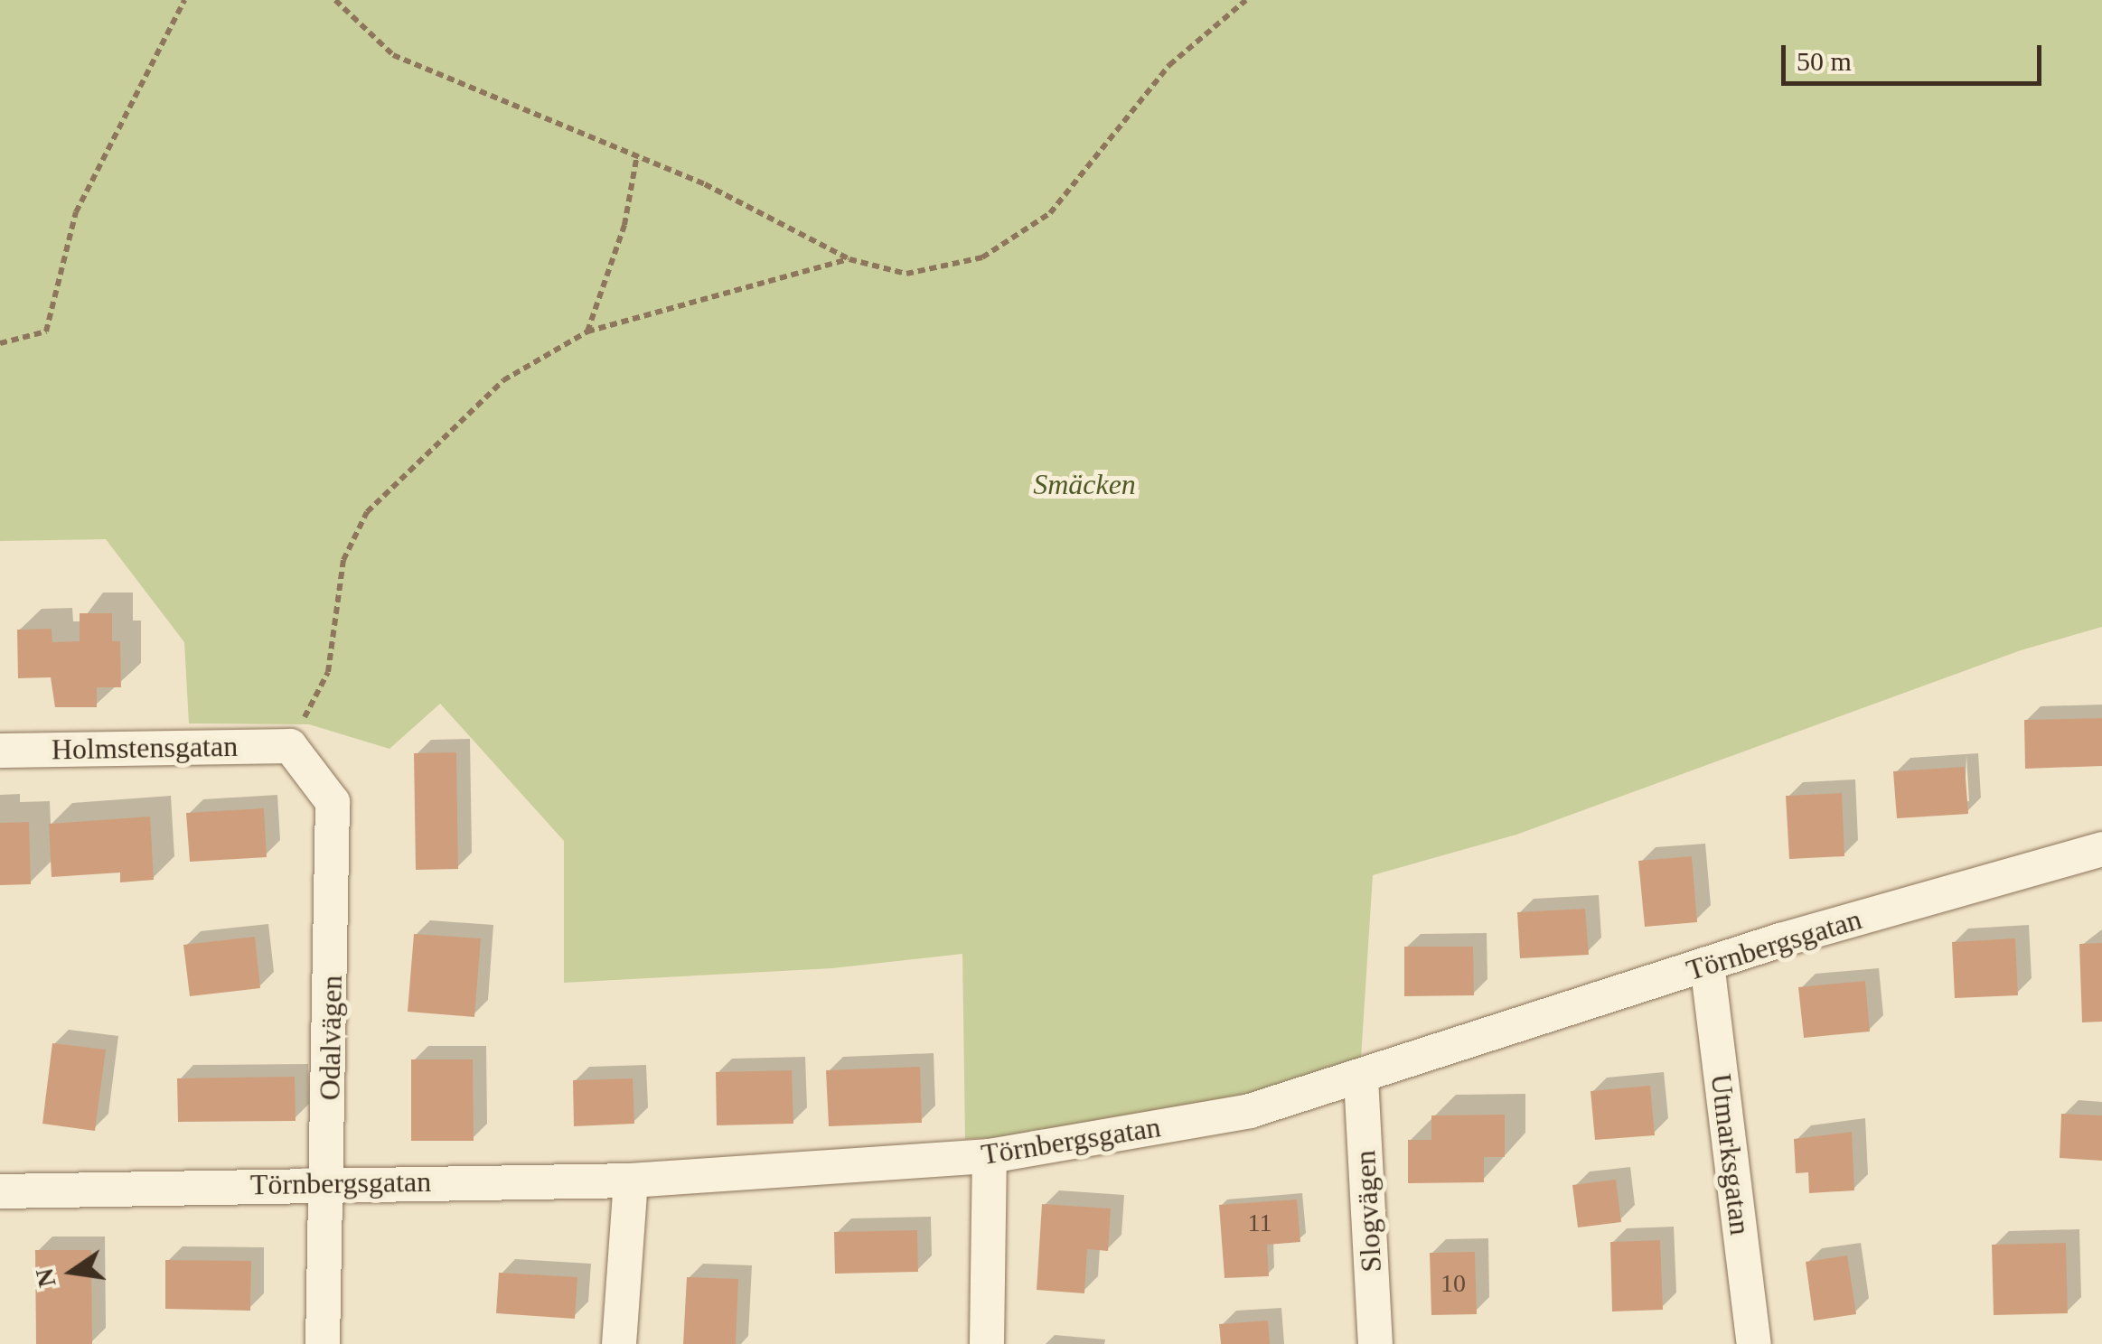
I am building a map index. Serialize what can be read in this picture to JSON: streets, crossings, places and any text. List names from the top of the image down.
{
  "streets": {
    "street": [
      "Holmstensgatan",
      "Törnbergsgatan",
      "Odalvägen",
      "Utmarksgatan",
      "Slogvägen"
    ]
  },
  "crossings": [
    ["Holmstensgatan", "Odalvägen"],
    ["Törnbergsgatan", "Odalvägen"],
    ["Törnbergsgatan", "Utmarksgatan"],
    ["Törnbergsgatan", "Slogvägen"]
  ],
  "parks": ["Smäcken"],
  "house_numbers": ["11", "10"],
  "scale_bar": "50 m",
  "north": "left"
}
